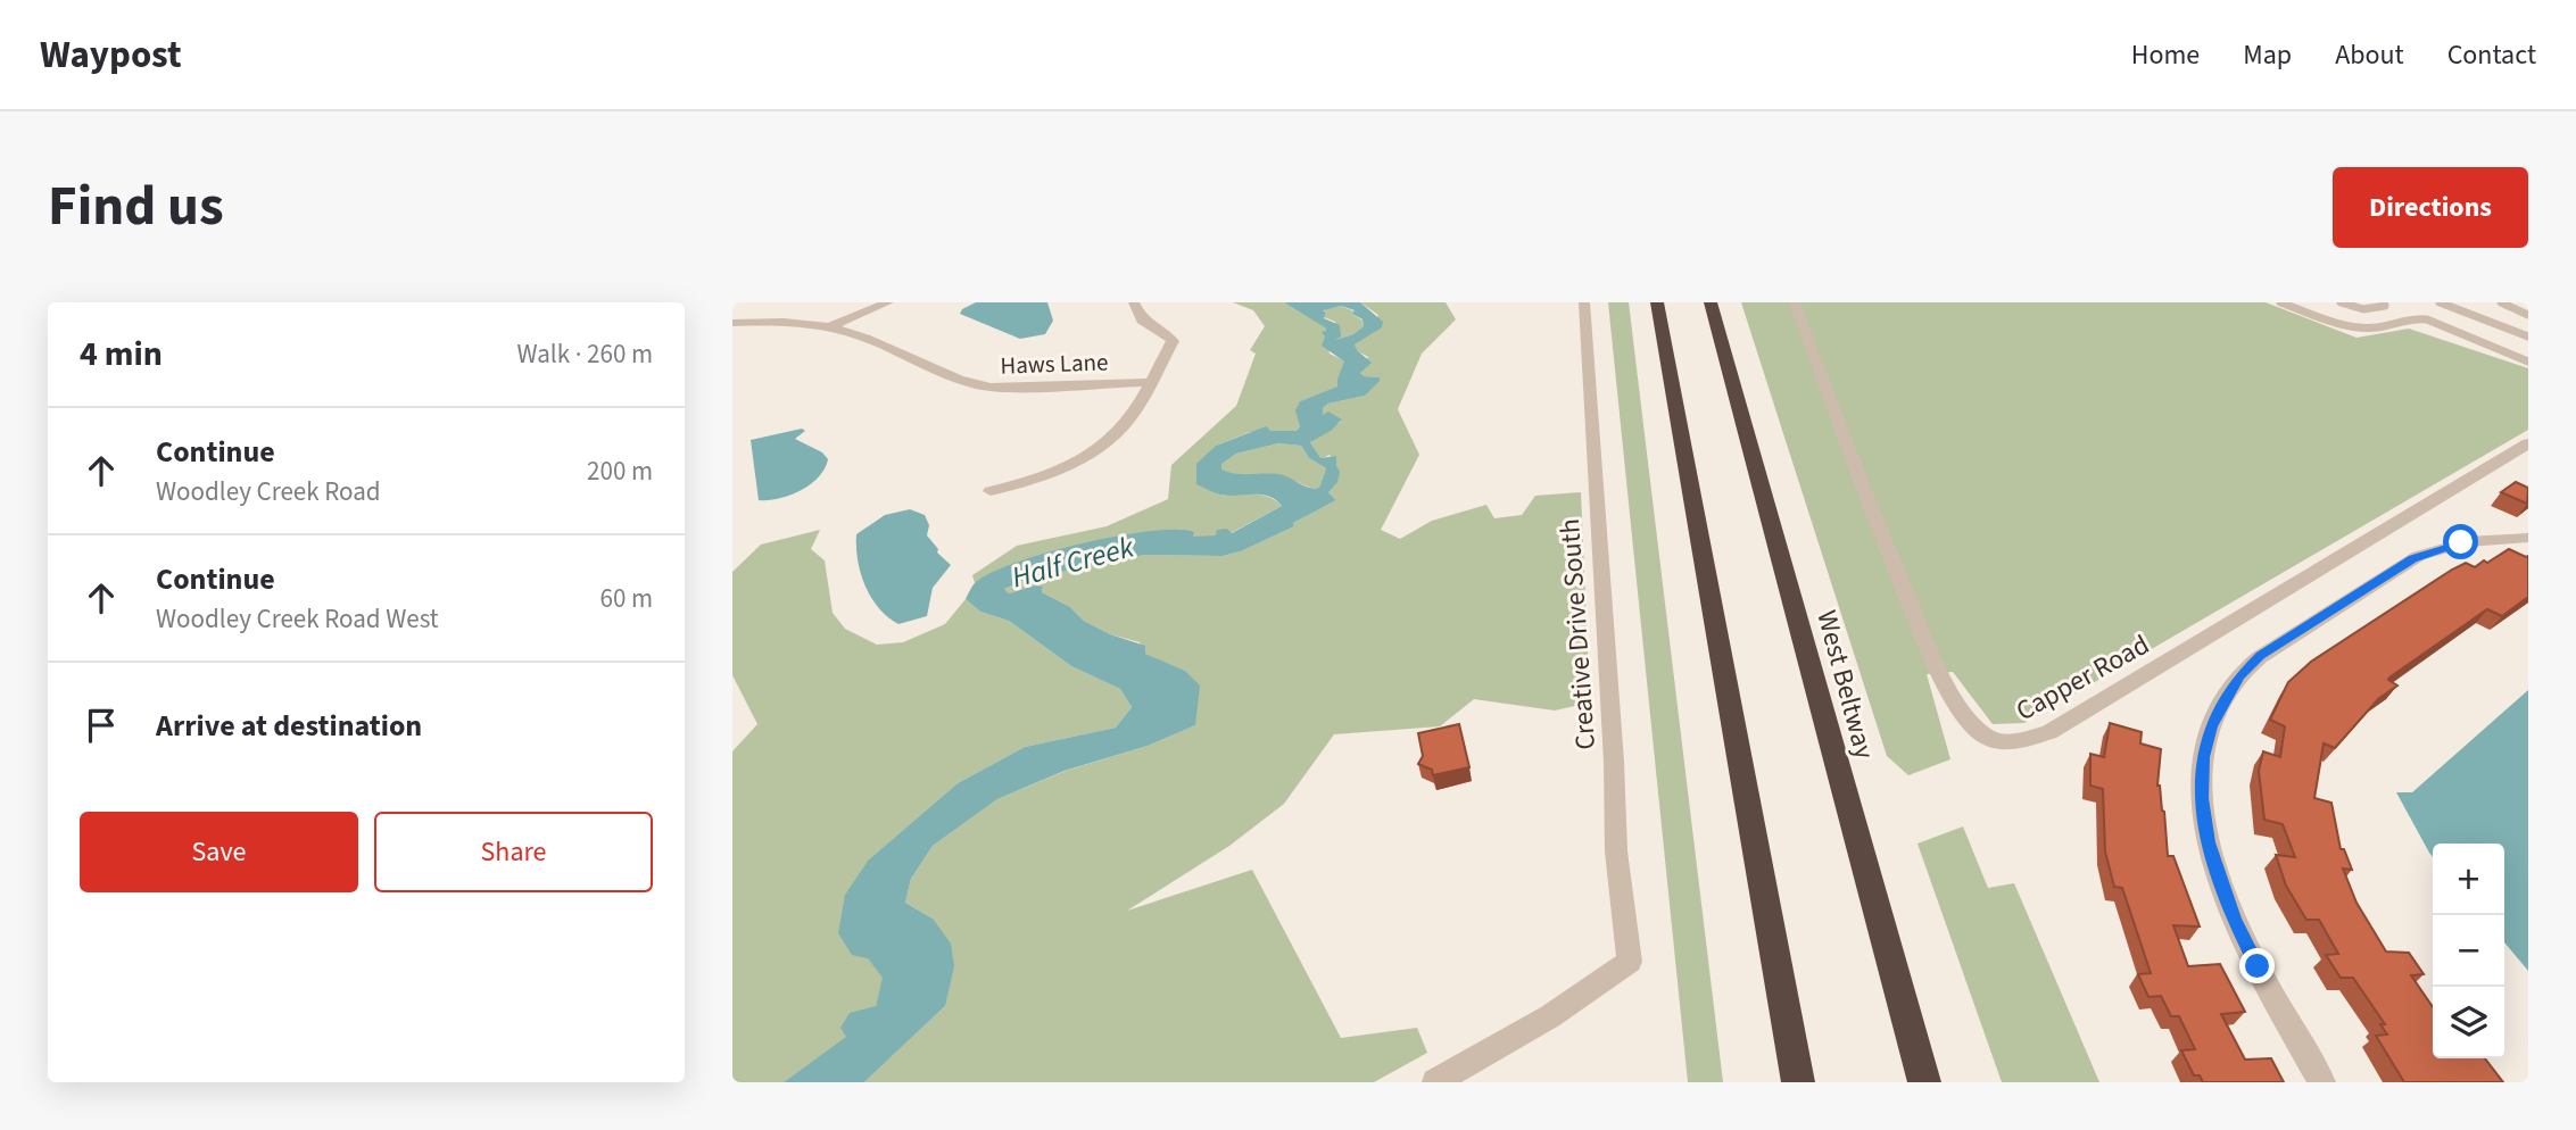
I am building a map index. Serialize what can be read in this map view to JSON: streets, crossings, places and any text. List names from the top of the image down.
{
  "streets": {
    "highway": ["West Beltway"],
    "street": ["Haws Lane", "Creative Drive South", "Capper Road"]
  },
  "water": ["Half Creek"],
  "page": {
    "header": "Waypost",
    "nav": [
      "Home",
      "Map",
      "About",
      "Contact"
    ],
    "title": "Find us",
    "buttons": [
      "Directions",
      ["Save", "Share"]
    ],
    "heading": ["4 min", "Walk · 260 m"],
    "list": [
      ["Continue", "Woodley Creek Road", "200 m"],
      ["Continue", "Woodley Creek Road West", "60 m"],
      "Arrive at destination"
    ],
    "map_buttons": ["+", "−"]
  }
}
